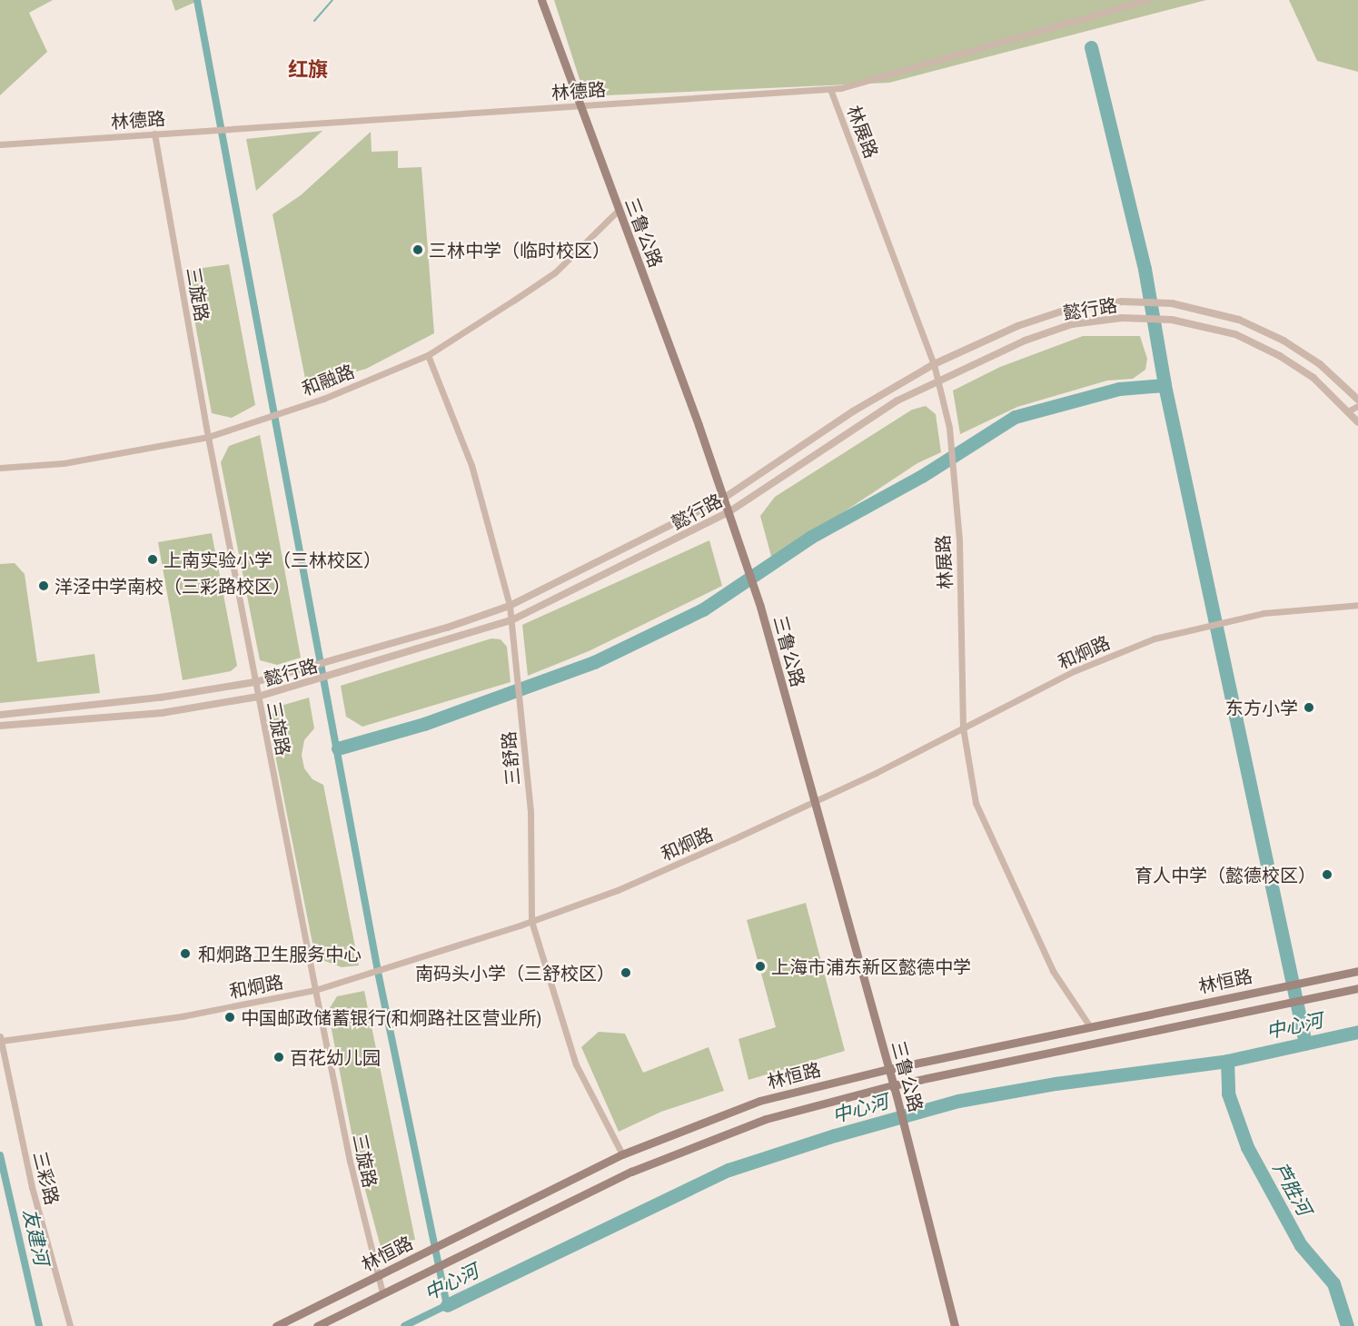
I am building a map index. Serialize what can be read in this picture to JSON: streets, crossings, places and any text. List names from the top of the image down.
{
  "streets": {
    "main road": ["三鲁公路", "林恒路"],
    "street": [
      "林德路",
      "林展路",
      "三旋路",
      "懿行路",
      "和融路",
      "和炯路",
      "三舒路",
      "三彩路"
    ]
  },
  "crossings": [
    ["林德路", "林展路"],
    ["林德路", "三鲁公路"],
    ["林德路", "三旋路"],
    ["林展路", "懿行路"],
    ["林展路", "和炯路"],
    ["林展路", "林恒路"],
    ["三鲁公路", "懿行路"],
    ["三鲁公路", "和融路"],
    ["三鲁公路", "和炯路"],
    ["三鲁公路", "林恒路"],
    ["三旋路", "懿行路"],
    ["三旋路", "和融路"],
    ["三旋路", "和炯路"],
    ["三旋路", "林恒路"],
    ["懿行路", "三舒路"],
    ["和融路", "三舒路"],
    ["和炯路", "三舒路"],
    ["和炯路", "三彩路"],
    ["三舒路", "林恒路"]
  ],
  "districts": ["红旗"],
  "water": ["中心河", "芦胜河", "友建河"],
  "places": [
    "三林中学（临时校区）",
    "上南实验小学（三林校区）",
    "洋泾中学南校（三彩路校区）",
    "东方小学",
    "育人中学（懿德校区）",
    "和炯路卫生服务中心",
    "上海市浦东新区懿德中学",
    "南码头小学（三舒校区）",
    "中国邮政储蓄银行(和炯路社区营业所)",
    "百花幼儿园"
  ]
}
